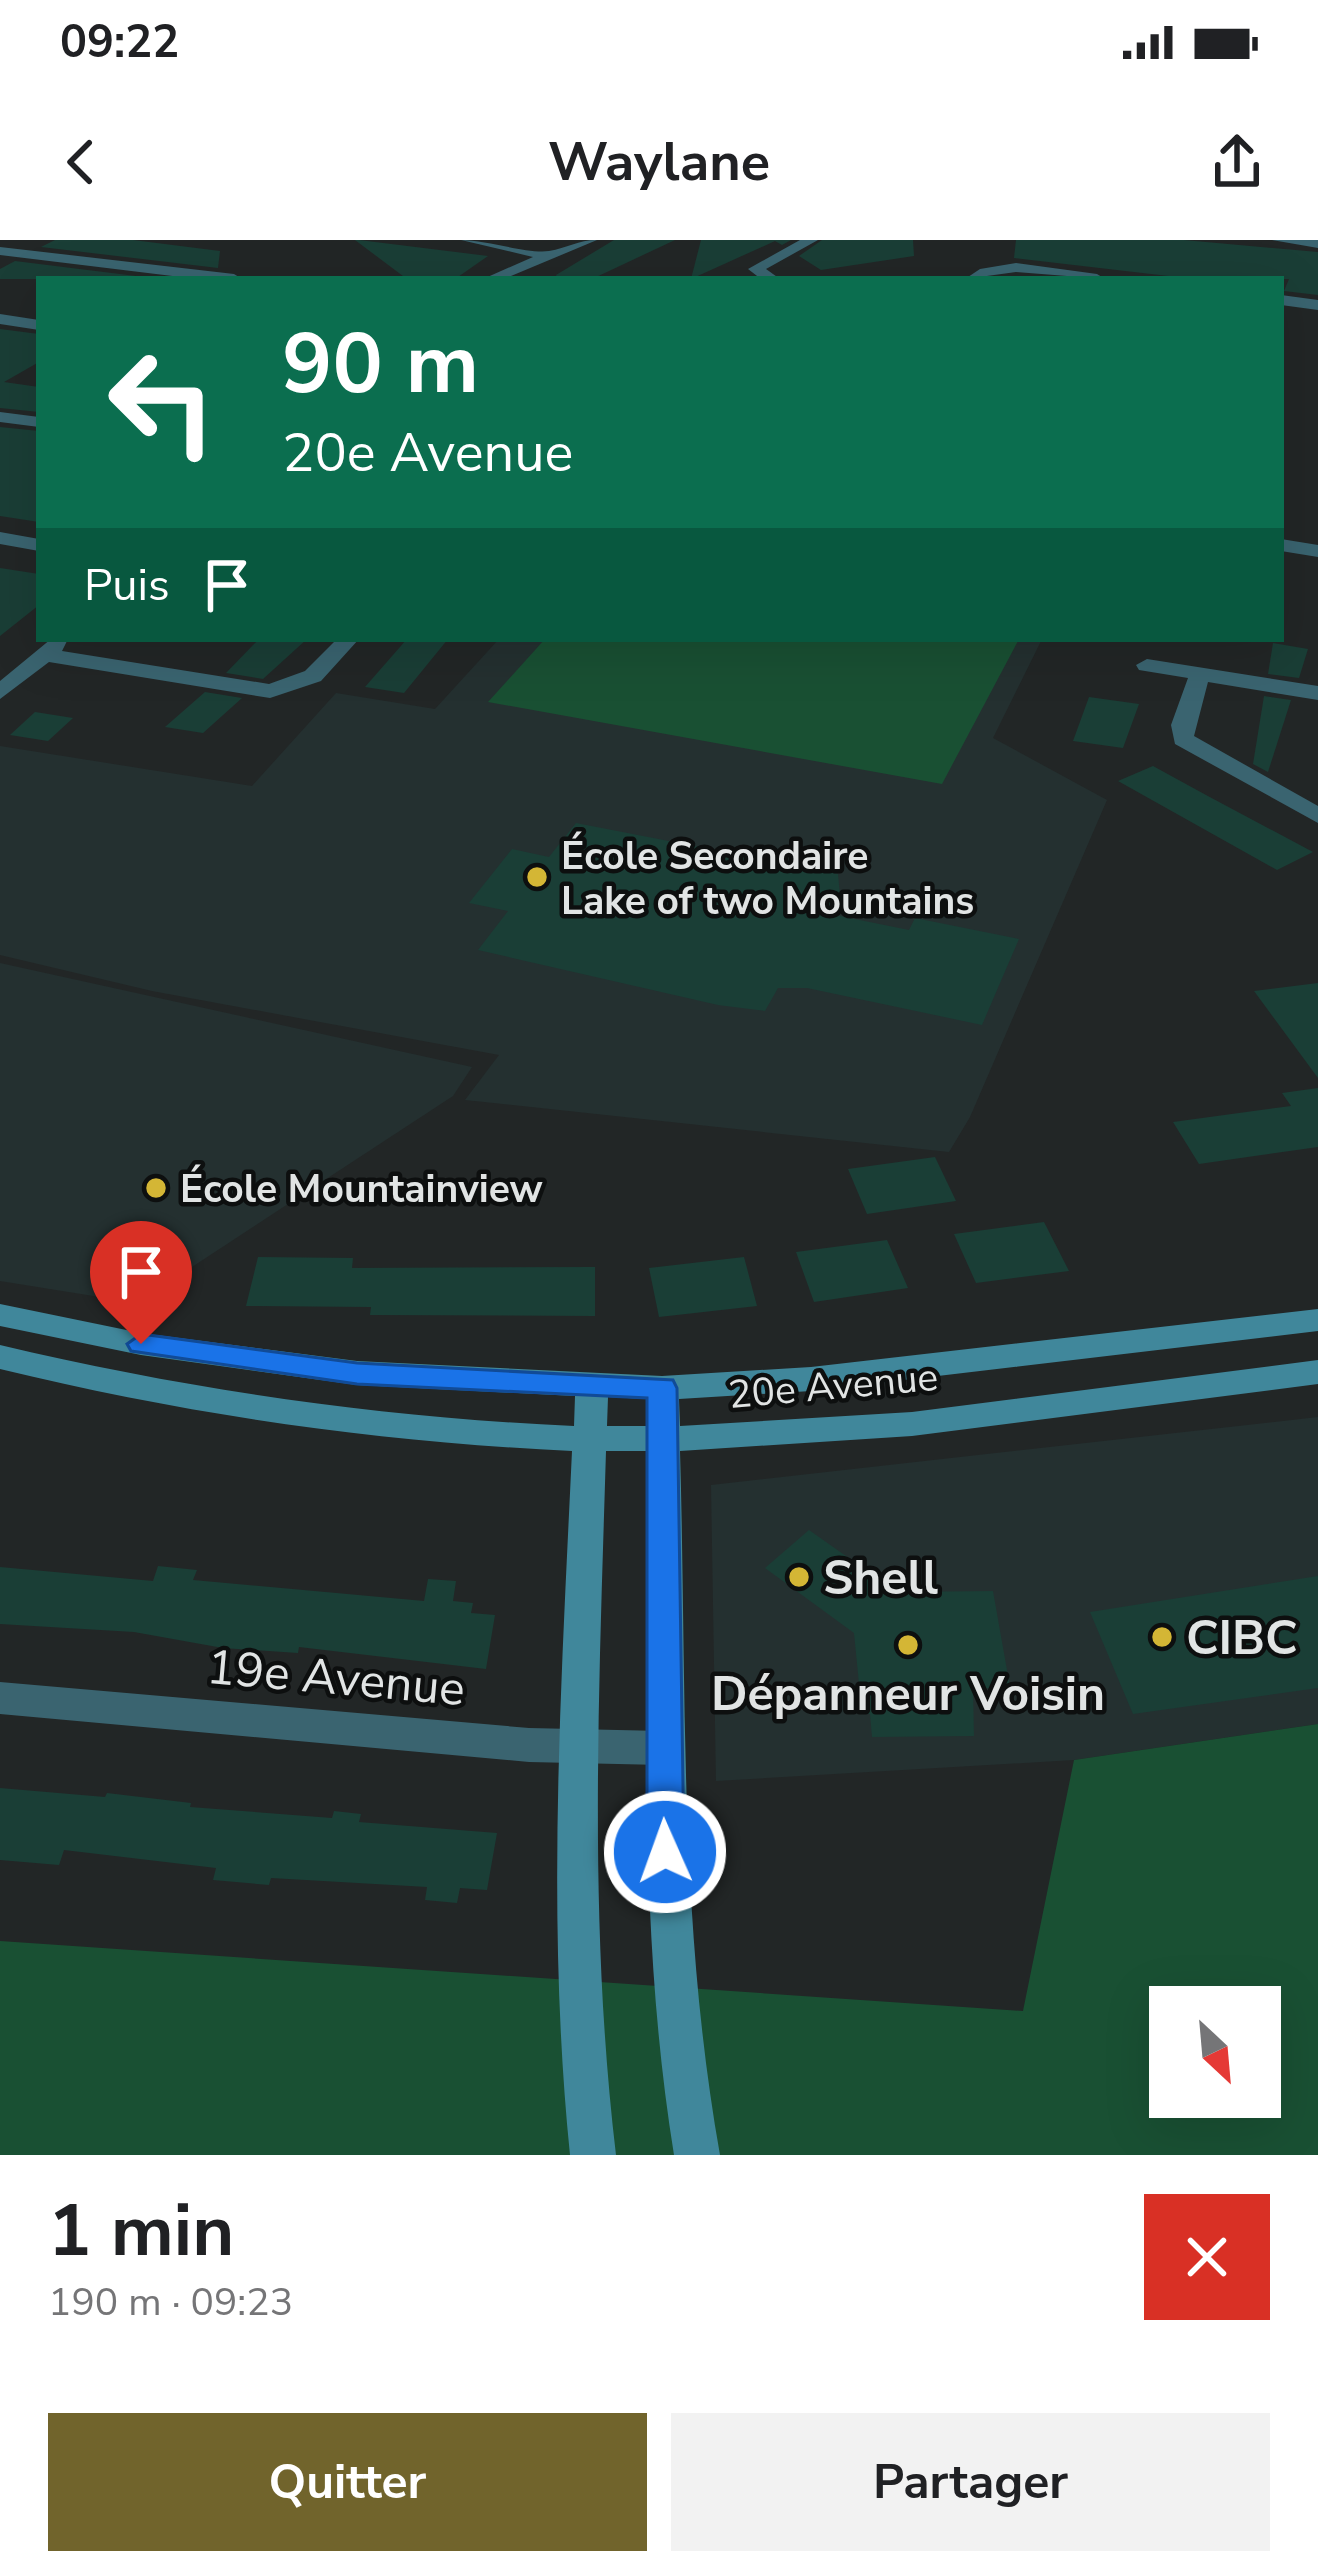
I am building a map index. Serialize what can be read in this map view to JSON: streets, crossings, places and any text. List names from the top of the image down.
{
  "streets": {
    "street": ["20e Avenue", "19e Avenue"]
  },
  "places": [
    "École Secondaire Lake of two Mountains",
    "École Mountainview",
    "Shell",
    "CIBC",
    "Dépanneur Voisin"
  ],
  "north": "bottom right",
  "page": {
    "status": "09:22",
    "header": "Waylane",
    "turn": ["90 m", "20e Avenue"],
    "then": "Puis",
    "heading": ["1 min", "190 m · 09:23"],
    "buttons": ["Quitter", "Partager"]
  }
}
